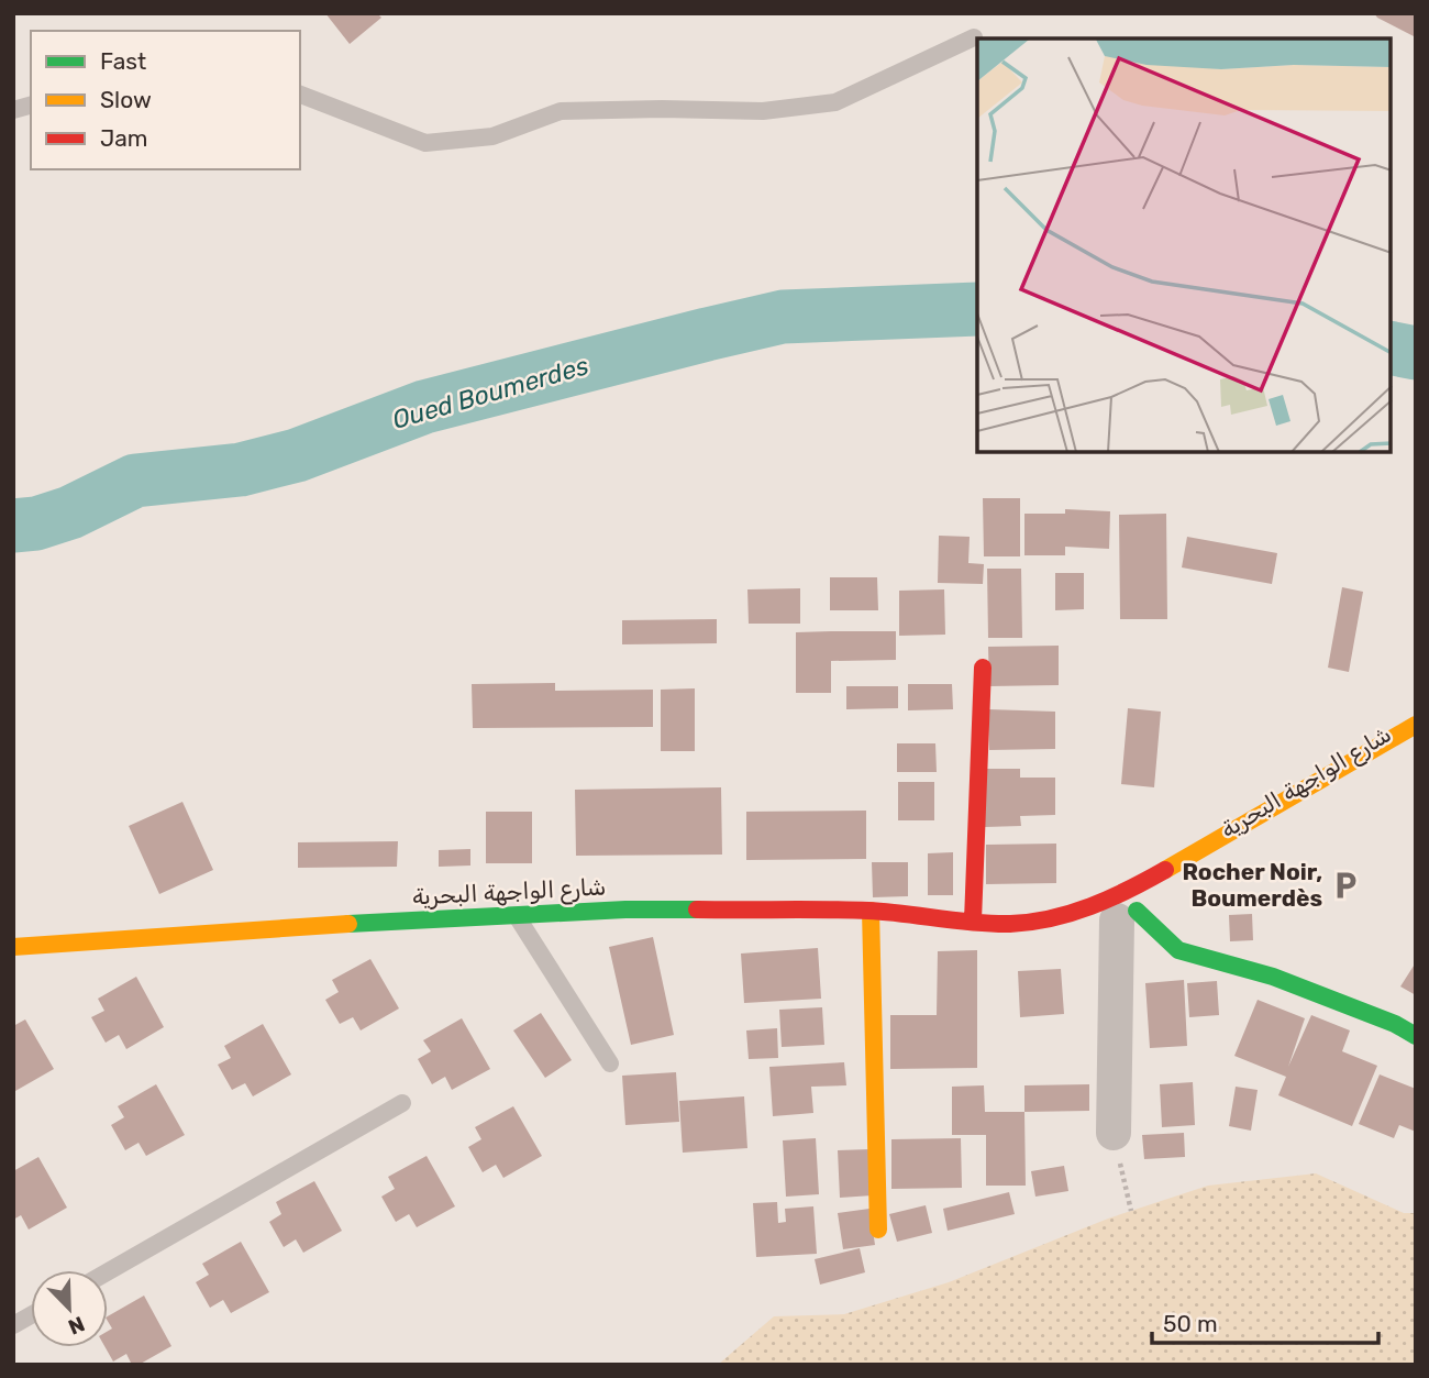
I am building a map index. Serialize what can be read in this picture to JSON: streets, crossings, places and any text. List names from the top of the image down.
{
  "streets": {
    "main road": ["شارع الواجهة البحرية"]
  },
  "water": ["Oued Boumerdes"],
  "places": {
    "parking": ["Rocher Noir, Boumerdès"]
  },
  "legend": ["Fast", "Slow", "Jam"],
  "scale_bar": "50 m",
  "north": "bottom right"
}
